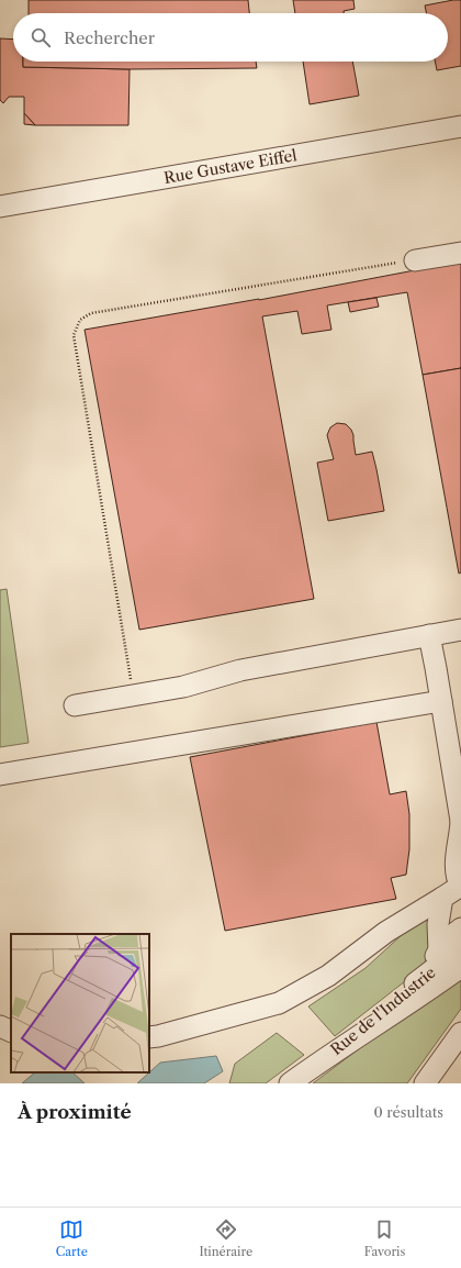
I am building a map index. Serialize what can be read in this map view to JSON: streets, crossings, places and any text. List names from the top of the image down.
{
  "streets": {
    "street": ["Rue Gustave Eiffel", "Rue de l'Industrie"]
  },
  "page": {
    "search": "Rechercher",
    "heading": ["À proximité", "0 résultats"],
    "nav": ["Carte", "Itinéraire", "Favoris"]
  }
}
